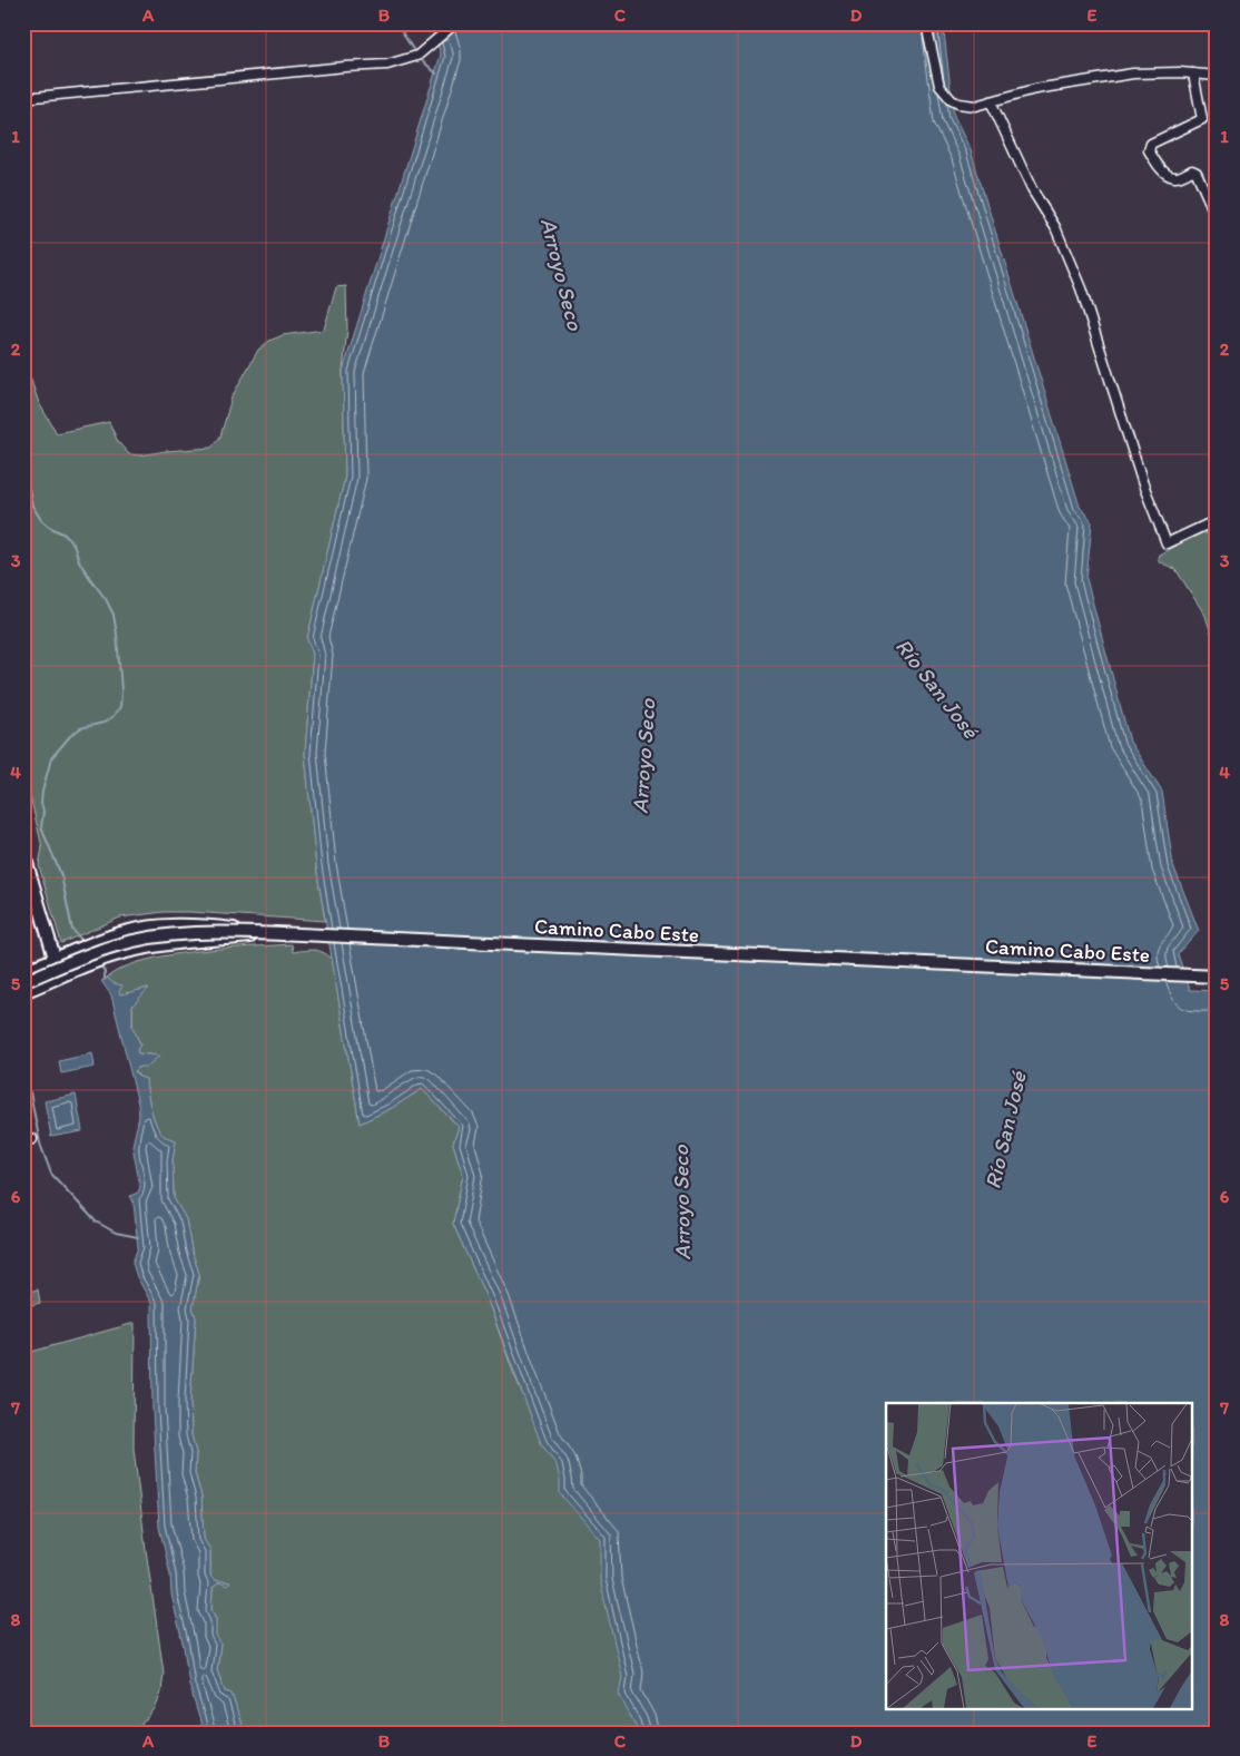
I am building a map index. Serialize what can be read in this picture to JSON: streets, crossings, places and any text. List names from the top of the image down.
{
  "streets": {
    "main road": ["Camino Cabo Este"]
  },
  "water": ["Arroyo Seco", "Río San José"],
  "grid": {
    "columns": [
      "A",
      "B",
      "C",
      "D",
      "E"
    ],
    "rows": [
      "1",
      "2",
      "3",
      "4",
      "5",
      "6",
      "7",
      "8"
    ]
  }
}
